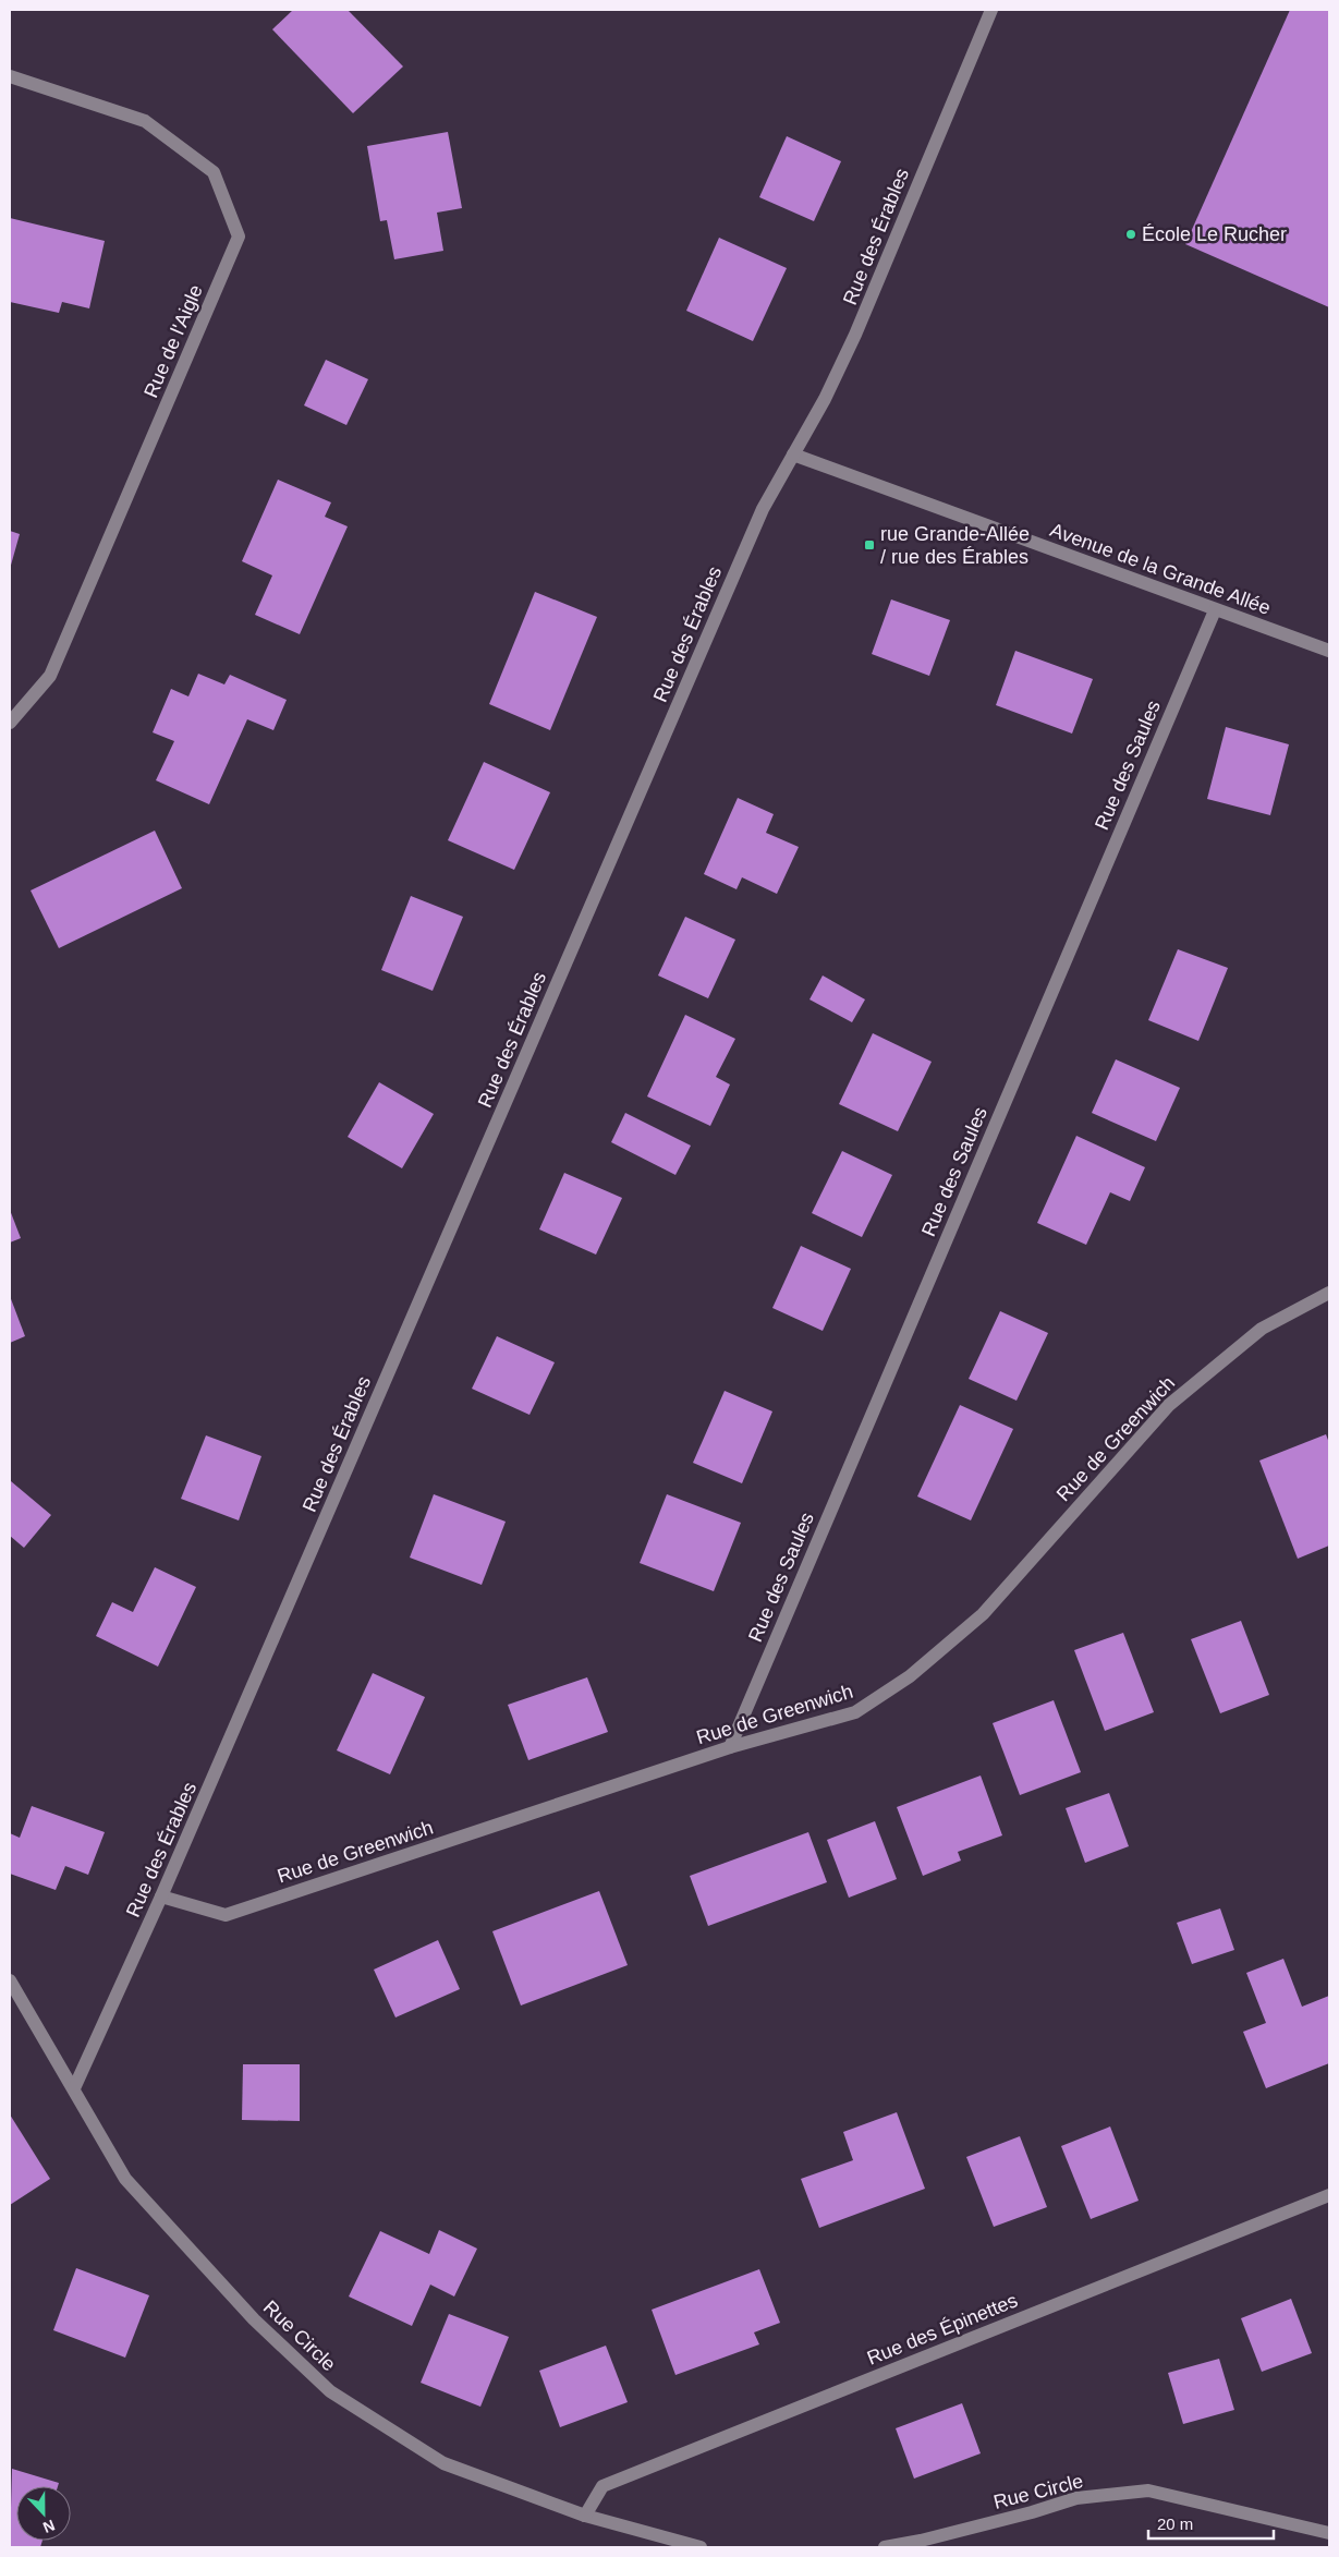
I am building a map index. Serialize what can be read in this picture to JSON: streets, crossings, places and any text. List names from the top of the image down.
{
  "streets": {
    "street": [
      "Rue des Érables",
      "Rue de l'Aigle",
      "Avenue de la Grande Allée",
      "Rue des Saules",
      "Rue de Greenwich",
      "Rue des Épinettes",
      "Rue Circle"
    ]
  },
  "crossings": [
    ["Rue des Érables", "Avenue de la Grande Allée"],
    ["Rue des Érables", "Rue de Greenwich"],
    ["Rue des Érables", "Rue Circle"],
    ["Avenue de la Grande Allée", "Rue des Saules"],
    ["Rue des Saules", "Rue de Greenwich"],
    ["Rue des Épinettes", "Rue Circle"]
  ],
  "places": {
    "other": ["École Le Rucher"],
    "transit": ["rue Grande-Allée / rue des Érables"]
  },
  "scale_bar": "20 m",
  "north": "bottom"
}
